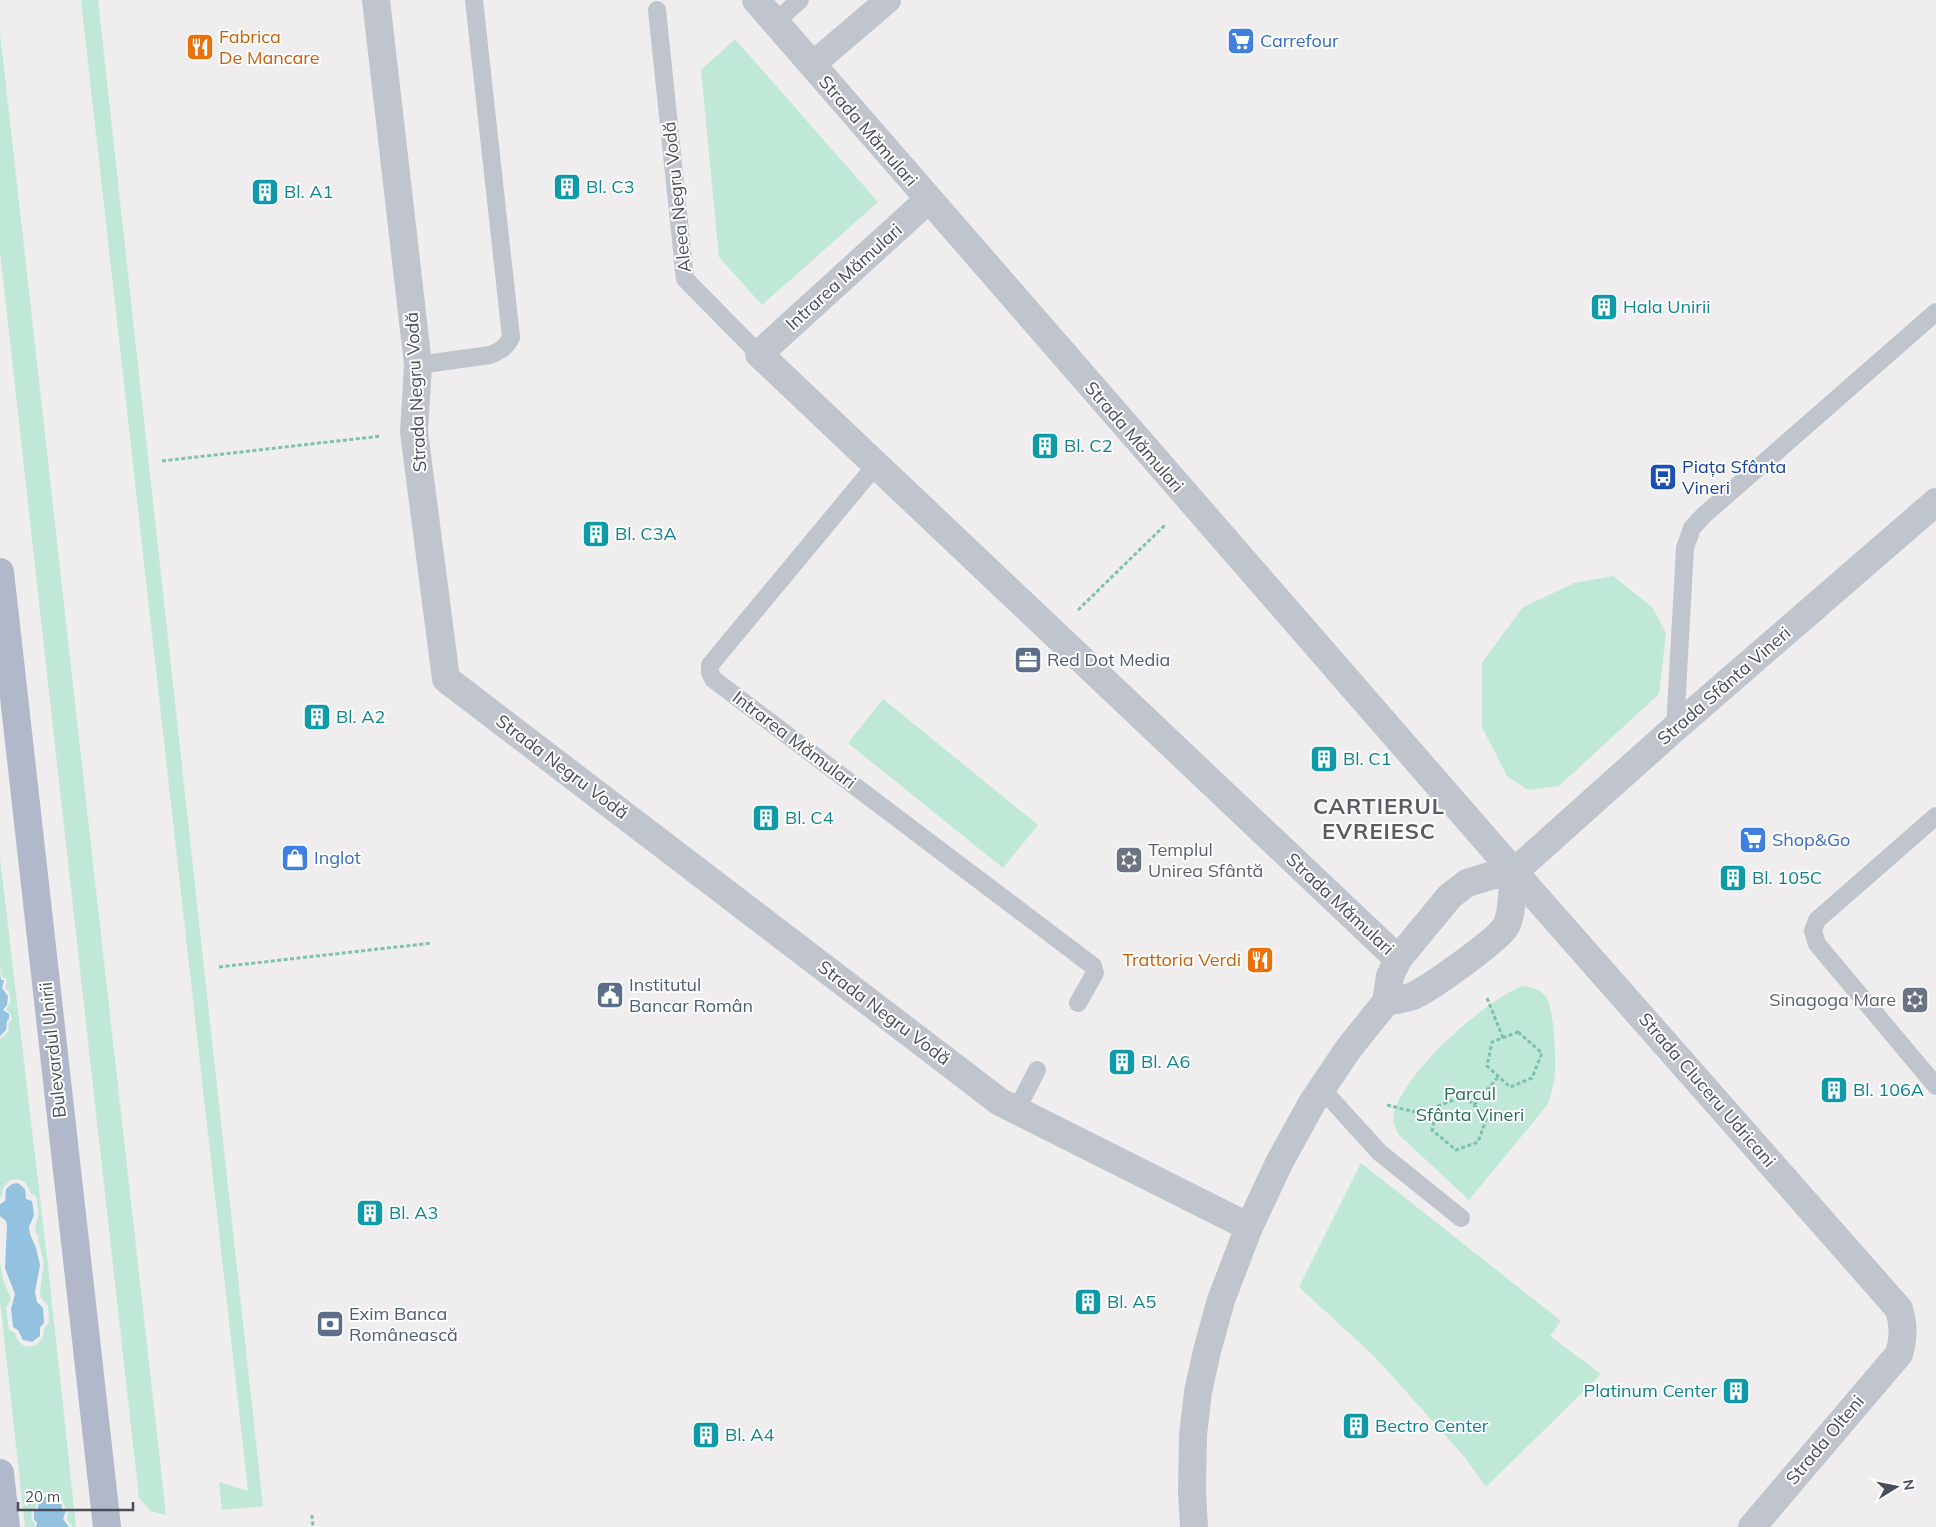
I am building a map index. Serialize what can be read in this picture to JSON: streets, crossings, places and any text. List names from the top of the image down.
{
  "streets": {
    "main road": ["Bulevardul Unirii"],
    "street": [
      "Strada Mămulari",
      "Intrarea Mămulari",
      "Strada Negru Vodă",
      "Strada Sfânta Vineri",
      "Strada Cluceru Udricani",
      "Strada Olteni"
    ],
    "lane": ["Aleea Negru Vodă"]
  },
  "crossings": [
    ["Strada Mămulari", "Aleea Negru Vodă"],
    ["Strada Mămulari", "Intrarea Mămulari"],
    ["Strada Mămulari", "Strada Sfânta Vineri"],
    ["Strada Mămulari", "Strada Cluceru Udricani"],
    ["Aleea Negru Vodă", "Intrarea Mămulari"],
    ["Strada Sfânta Vineri", "Strada Cluceru Udricani"],
    ["Strada Cluceru Udricani", "Strada Olteni"]
  ],
  "districts": ["CARTIERUL EVREIESC"],
  "parks": ["Parcul Sfânta Vineri"],
  "places": {
    "supermarket": ["Carrefour", "Shop&Go"],
    "restaurant": ["Fabrica De Mancare", "Trattoria Verdi"],
    "building": [
      "Bl. C3",
      "Bl. A1",
      "Hala Unirii",
      "Bl. C2",
      "Bl. C3A",
      "Bl. A2",
      "Bl. C1",
      "Bl. C4",
      "Bl. 105C",
      "Bl. A6",
      "Bl. 106A",
      "Bl. A3",
      "Bl. A5",
      "Platinum Center",
      "Bectro Center",
      "Bl. A4"
    ],
    "bus stop": ["Piața Sfânta Vineri"],
    "office": ["Red Dot Media"],
    "shop": ["Inglot"],
    "synagogue": ["Templul Unirea Sfântă", "Sinagoga Mare"],
    "public building": ["Institutul Bancar Român"],
    "bank": ["Exim Banca Românească"]
  },
  "scale_bar": "20 m",
  "north": "right"
}
